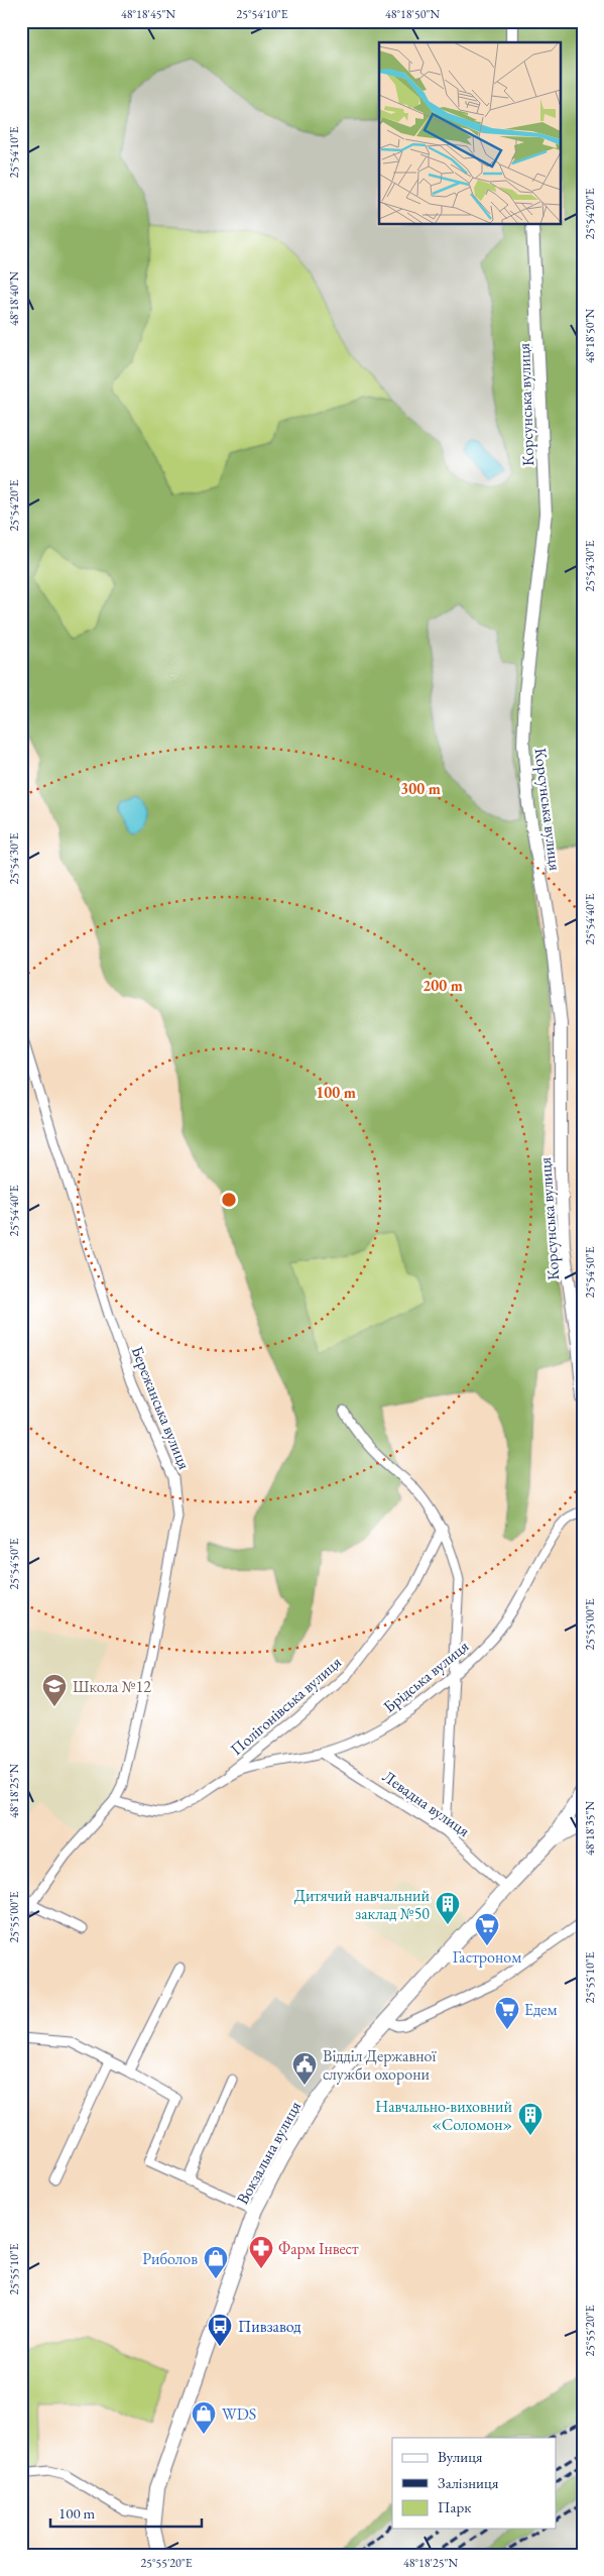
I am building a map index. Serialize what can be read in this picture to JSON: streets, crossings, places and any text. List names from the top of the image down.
{
  "streets": {
    "main road": ["Корсунська вулиця", "Вокзальна вулиця"],
    "street": [
      "Бережанська вулиця",
      "Брідська вулиця",
      "Полігонівська вулиця",
      "Левадна вулиця"
    ]
  },
  "crossings": [
    ["Бережанська вулиця", "Брідська вулиця"],
    ["Брідська вулиця", "Полігонівська вулиця"],
    ["Брідська вулиця", "Левадна вулиця"],
    ["Левадна вулиця", "Вокзальна вулиця"]
  ],
  "places": {
    "school or university": ["Школа №12"],
    "building": ["Дитячий навчальний заклад №50", "Навчально-виховний «Соломон»"],
    "supermarket": ["Гастроном", "Едем"],
    "public building": ["Відділ Державної служби охорони"],
    "pharmacy": ["Фарм Інвест"],
    "shop": ["Риболов", "WDS"],
    "bus stop": ["Пивзавод"]
  },
  "legend": ["Вулиця", "Залізниця", "Парк"],
  "scale_bar": "100 m",
  "coordinates": [
    "48°18'45\"N",
    "25°54'10\"E",
    "48°18'50\"N",
    "25°54'20\"E",
    "48°18'40\"N",
    "25°54'30\"E",
    "25°54'40\"E",
    "25°54'50\"E",
    "25°55'00\"E",
    "48°18'25\"N",
    "48°18'35\"N",
    "25°55'10\"E",
    "25°55'20\"E"
  ],
  "rings": ["300 m", "200 m", "100 m"]
}
